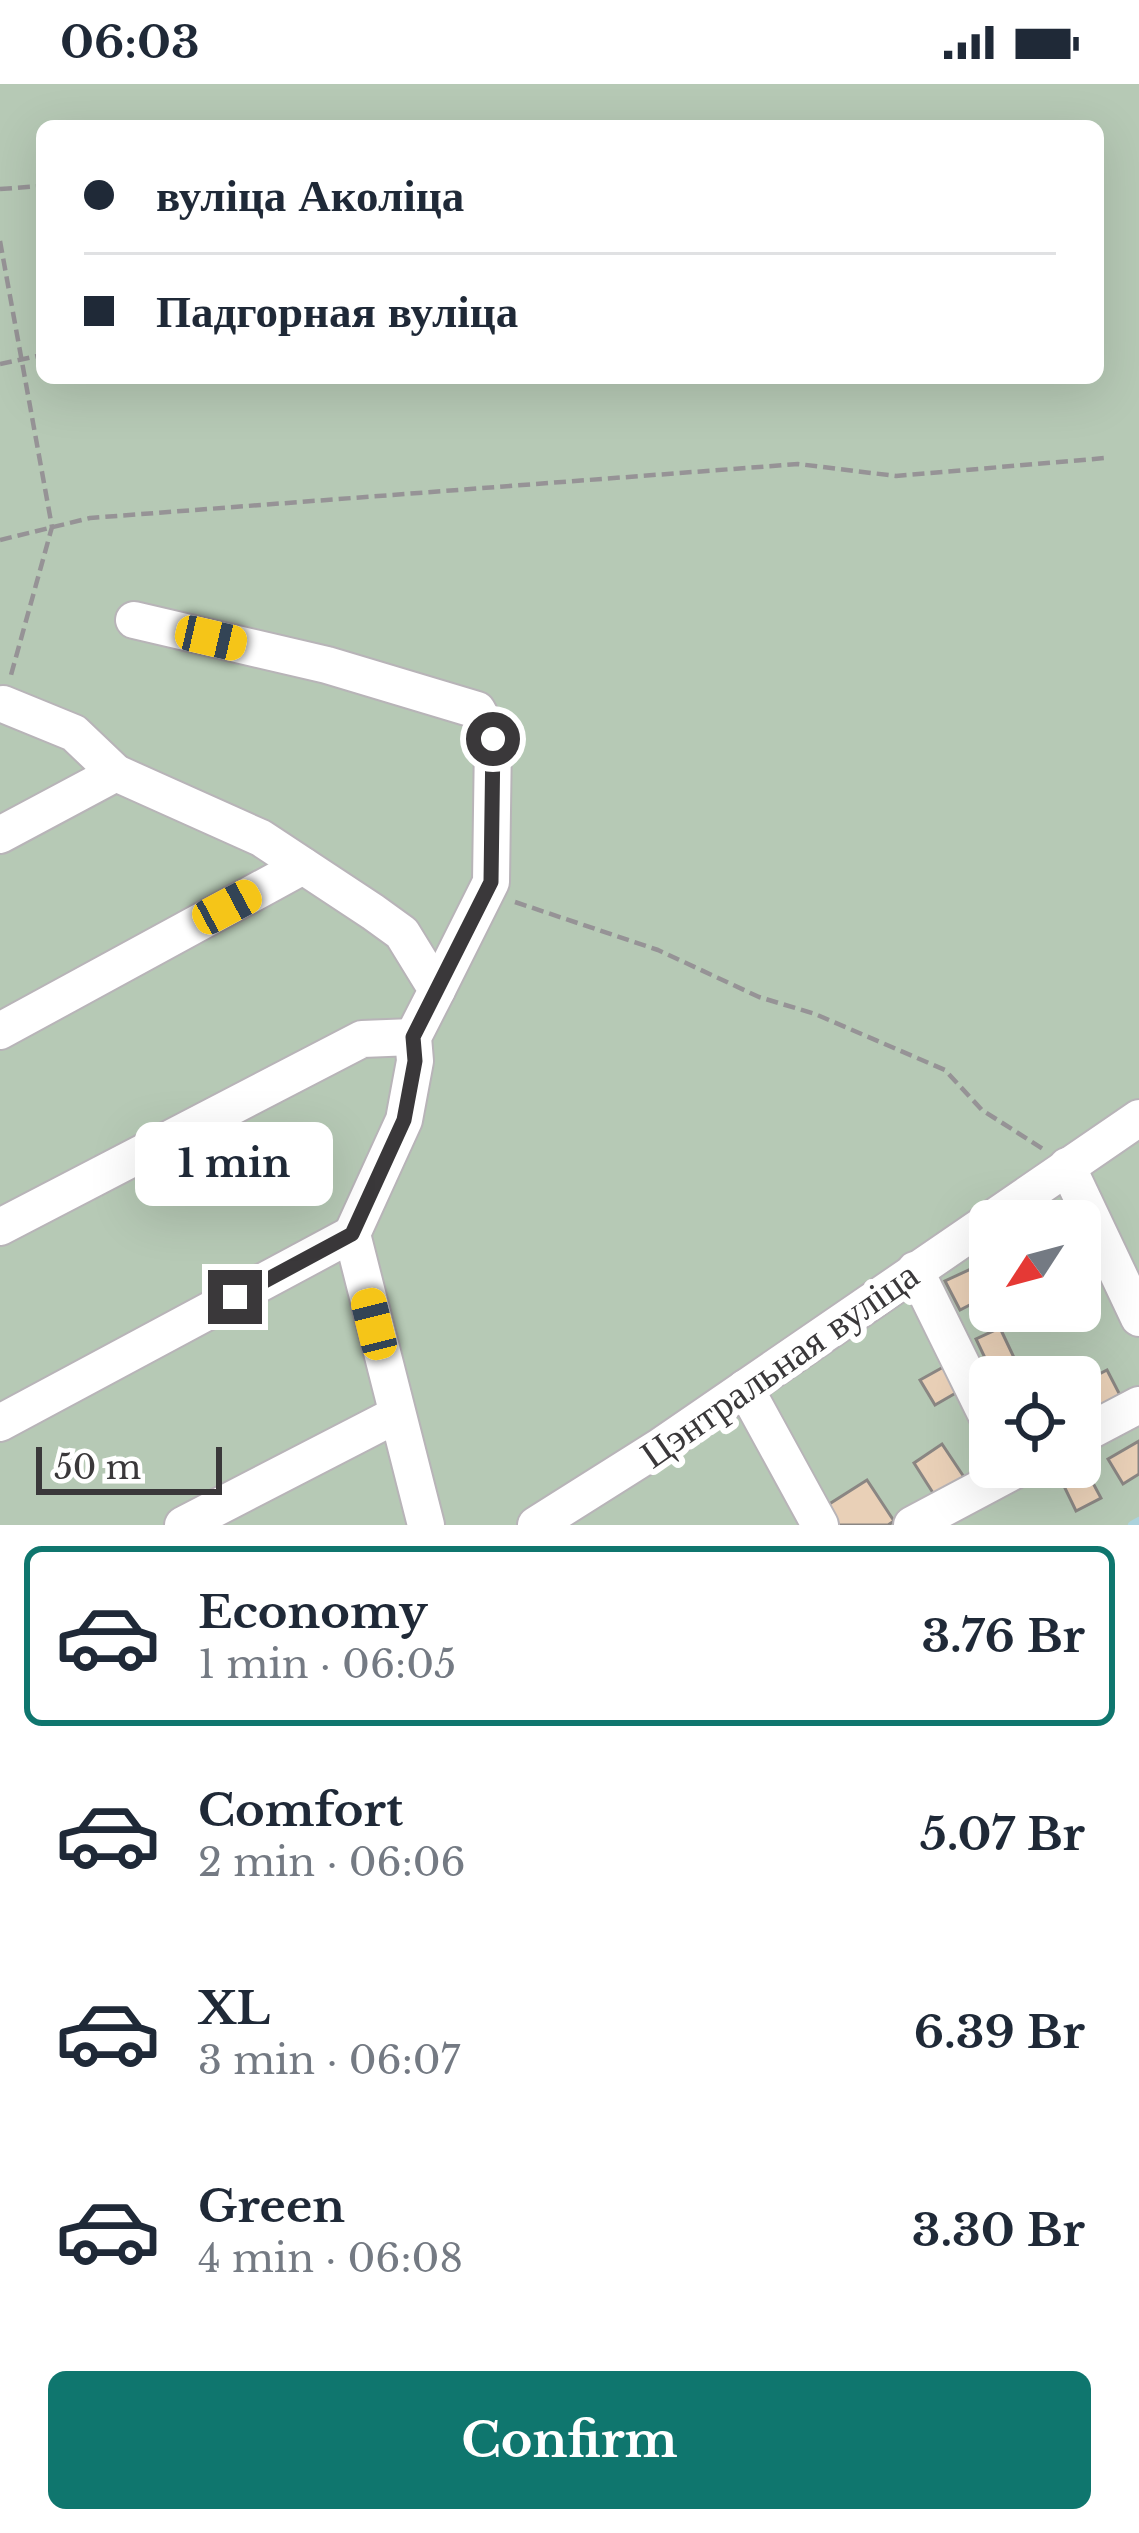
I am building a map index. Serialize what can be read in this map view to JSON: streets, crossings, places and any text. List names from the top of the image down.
{
  "streets": {
    "street": ["Цэнтральная вуліца"]
  },
  "scale_bar": "50 m",
  "north": "bottom left",
  "page": {
    "status": "06:03",
    "banner": ["вуліца Аколіца", "Падгорная вуліца"],
    "bubble": "1 min",
    "scale": "50 m",
    "list": [
      {
        "name": "Economy",
        "note": "1 min · 06:05",
        "value": "3.76 Br"
      },
      {
        "name": "Comfort",
        "note": "2 min · 06:06",
        "value": "5.07 Br"
      },
      {
        "name": "XL",
        "note": "3 min · 06:07",
        "value": "6.39 Br"
      },
      {
        "name": "Green",
        "note": "4 min · 06:08",
        "value": "3.30 Br"
      }
    ],
    "buttons": "Confirm"
  }
}
